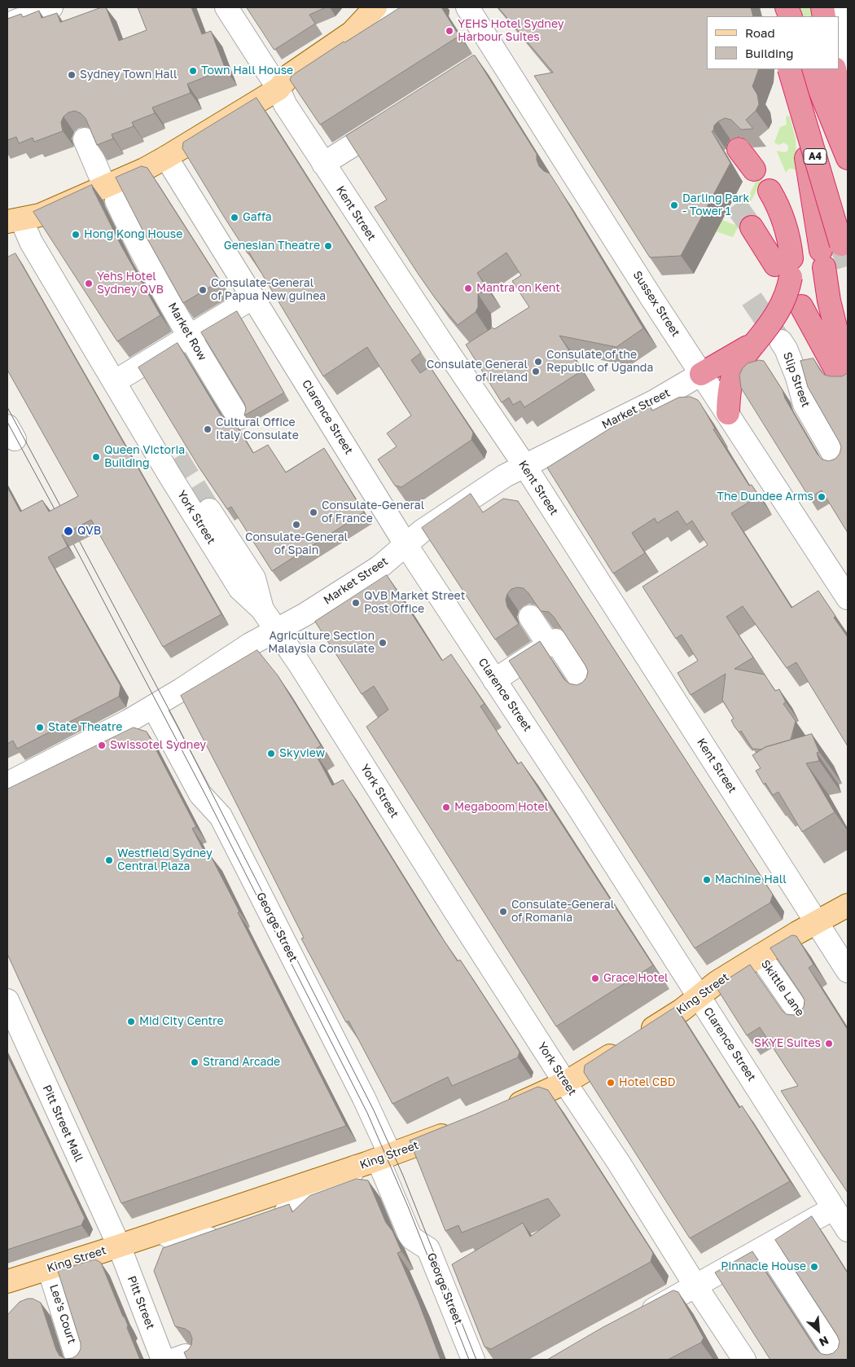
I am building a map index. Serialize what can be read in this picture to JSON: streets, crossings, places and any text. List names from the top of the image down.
{
  "streets": {
    "highway": ["A4"],
    "main road": ["King Street"],
    "street": [
      "Kent Street",
      "Sussex Street",
      "Market Row",
      "Slip Street",
      "Market Street",
      "Clarence Street",
      "York Street",
      "George Street",
      "Skittle Lane",
      "Pitt Street Mall",
      "Pitt Street",
      "Lee's Court"
    ]
  },
  "crossings": [
    ["Kent Street", "Market Street"],
    ["Kent Street", "King Street"],
    ["Sussex Street", "Market Street"],
    ["Market Street", "Clarence Street"],
    ["Market Street", "York Street"],
    ["Market Street", "George Street"],
    ["Clarence Street", "King Street"],
    ["York Street", "King Street"],
    ["George Street", "King Street"],
    ["Skittle Lane", "King Street"],
    ["King Street", "Pitt Street Mall"],
    ["King Street", "Pitt Street"],
    ["King Street", "Lee's Court"],
    ["Pitt Street Mall", "Pitt Street"]
  ],
  "places": [
    "YEHS Hotel Sydney Harbour Suites",
    "Town Hall House",
    "Sydney Town Hall",
    "Darling Park - Tower 1",
    "Gaffa",
    "Hong Kong House",
    "Genesian Theatre",
    "Yehs Hotel Sydney QVB",
    "Mantra on Kent",
    "Consulate-General of Papua New guinea",
    "Consulate of the Republic of Uganda",
    "Consulate General of Ireland",
    "Cultural Office Italy Consulate",
    "Queen Victoria Building",
    "The Dundee Arms",
    "Consulate-General of France",
    "Consulate-General of Spain",
    "QVB",
    "QVB Market Street Post Office",
    "Agriculture Section Malaysia Consulate",
    "State Theatre",
    "Swissotel Sydney",
    "Skyview",
    "Megaboom Hotel",
    "Westfield Sydney Central Plaza",
    "Machine Hall",
    "Consulate-General of Romania",
    "Grace Hotel",
    "Mid City Centre",
    "SKYE Suites",
    "Strand Arcade",
    "Hotel CBD",
    "Pinnacle House"
  ],
  "legend": ["Road", "Building"],
  "north": "bottom right"
}
